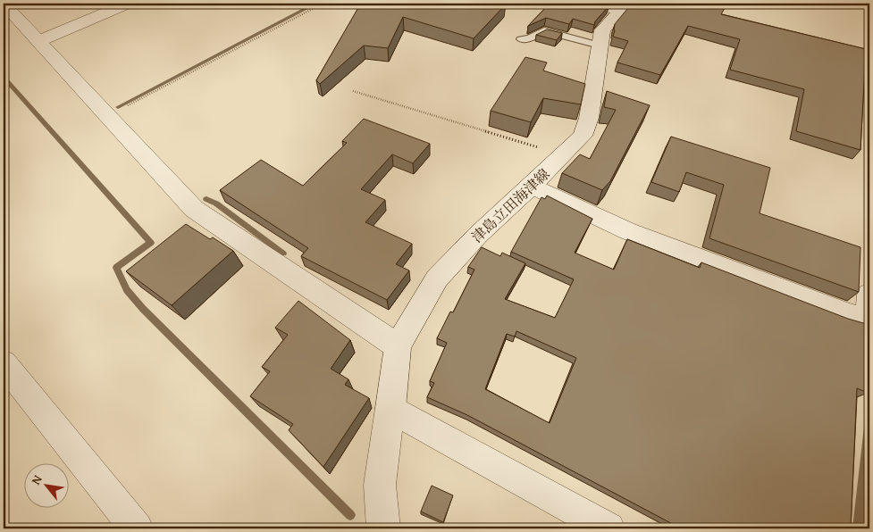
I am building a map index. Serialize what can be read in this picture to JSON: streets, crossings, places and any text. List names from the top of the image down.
{
  "streets": {
    "street": ["津島立田海津線"]
  },
  "north": "top left"
}
